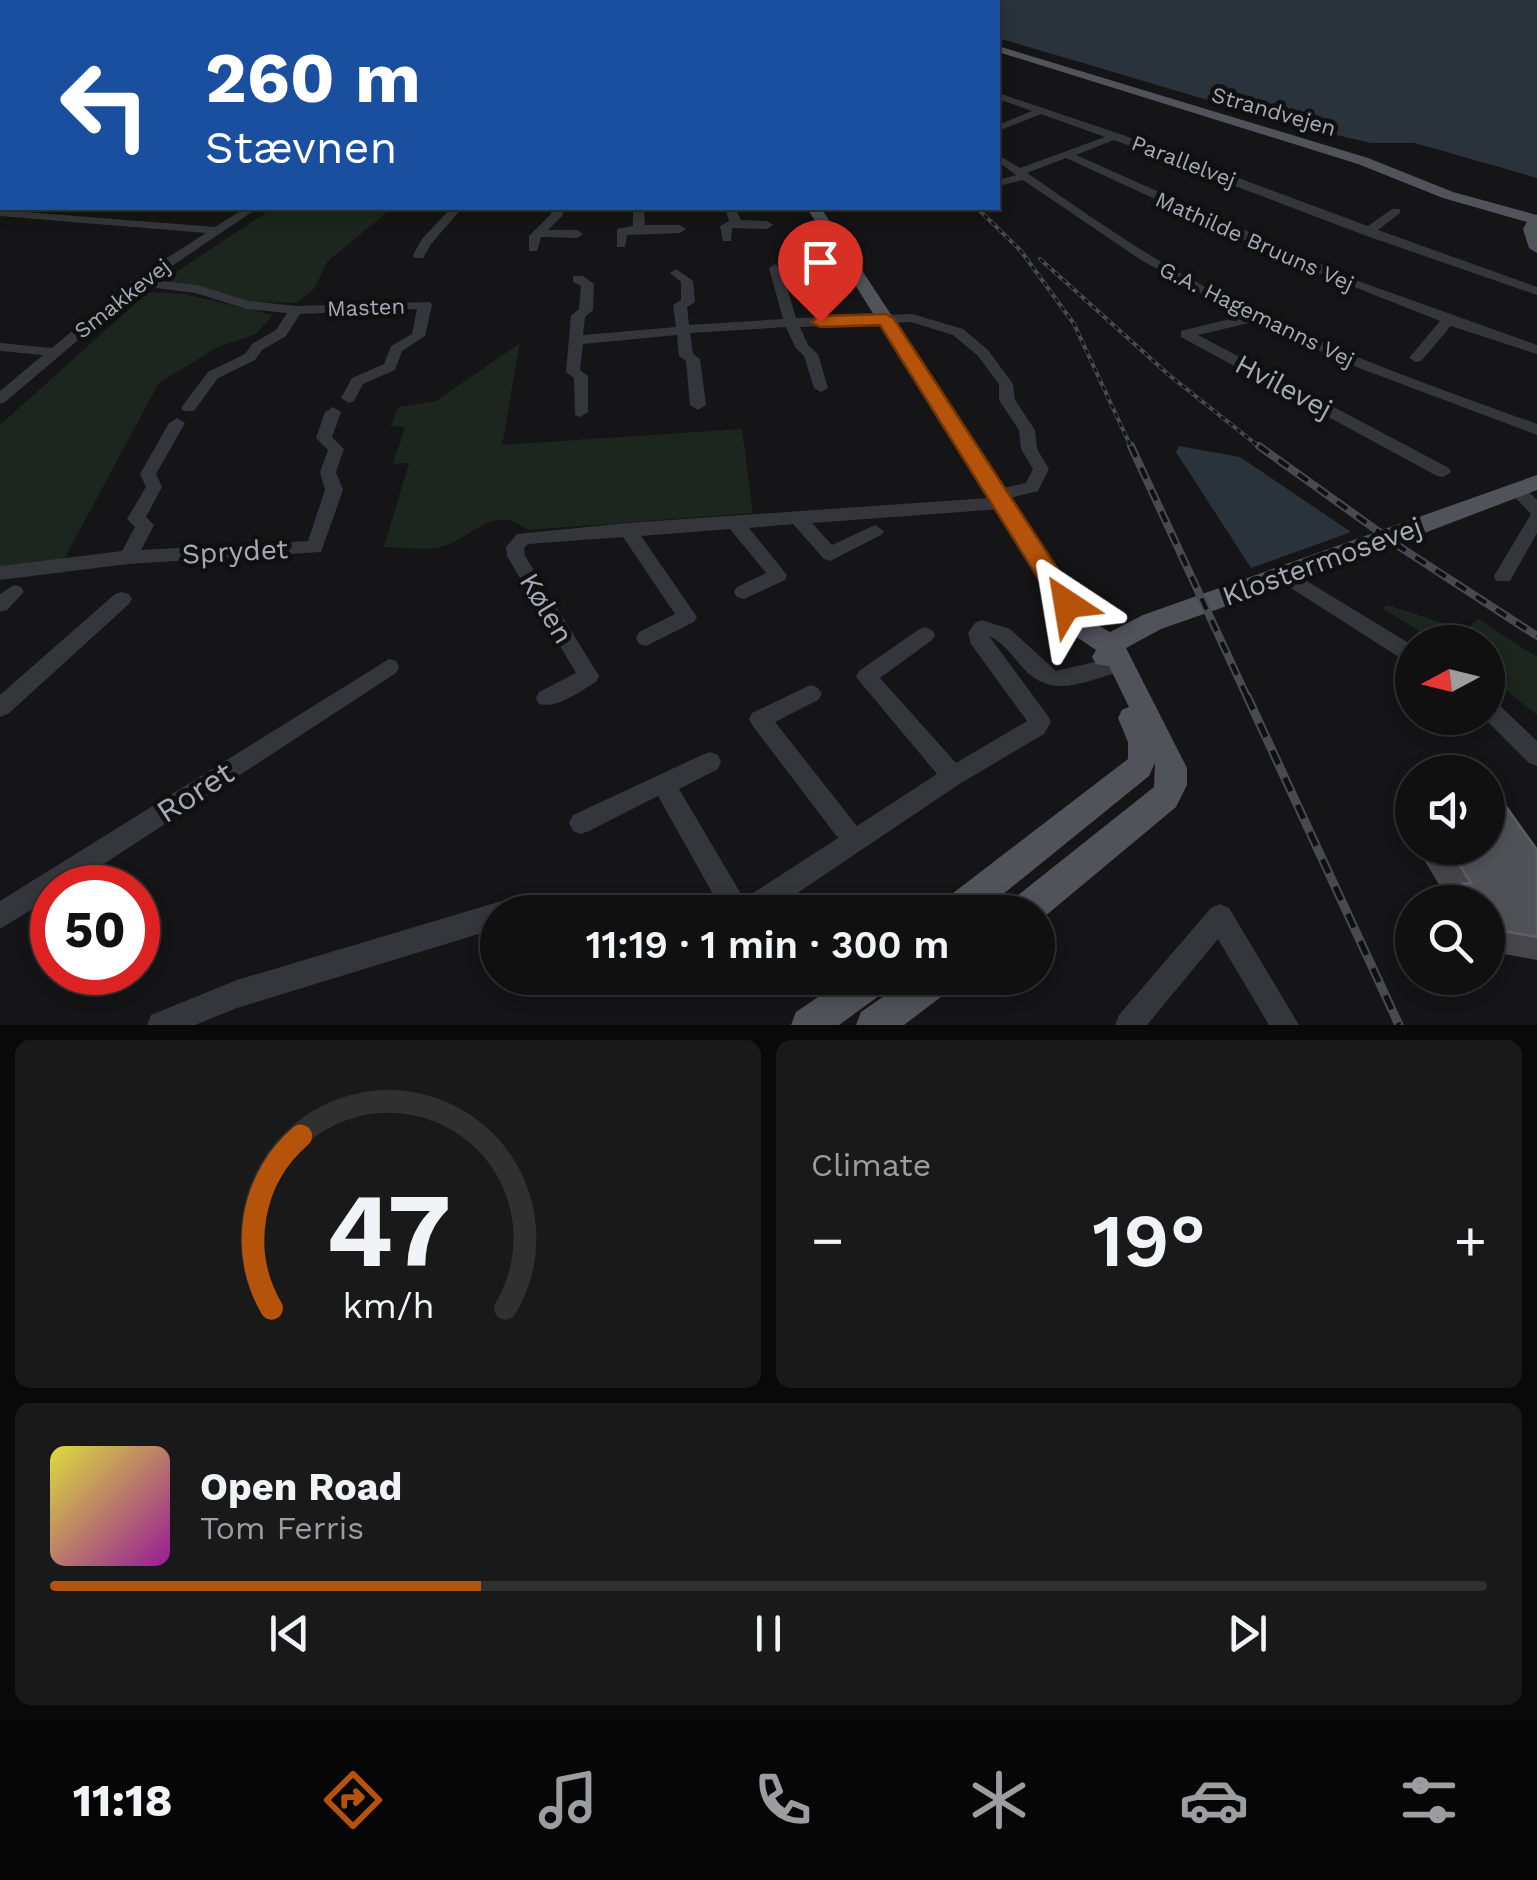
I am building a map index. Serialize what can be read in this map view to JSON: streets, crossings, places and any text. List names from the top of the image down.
{
  "streets": {
    "main road": ["Strandvejen", "Klostermosevej"],
    "street": [
      "Parallelvej",
      "Mathilde Bruuns Vej",
      "Smakkevej",
      "Masten",
      "G.A. Hagemanns Vej",
      "Hvilevej",
      "Sprydet",
      "Kølen",
      "Roret"
    ]
  },
  "crossings": [
    ["Smakkevej", "Masten"],
    ["G.A. Hagemanns Vej", "Hvilevej"]
  ],
  "north": "left",
  "page": {
    "turn": ["260 m", "Stævnen"],
    "limit": "50",
    "trip": "11:19 · 1 min · 300 m",
    "tile": "Climate",
    "heat": ["−", "19°", "+"],
    "song": ["Open Road", "Tom Ferris"],
    "tabs": "11:18",
    "gauge": ["47", "km/h"]
  }
}
